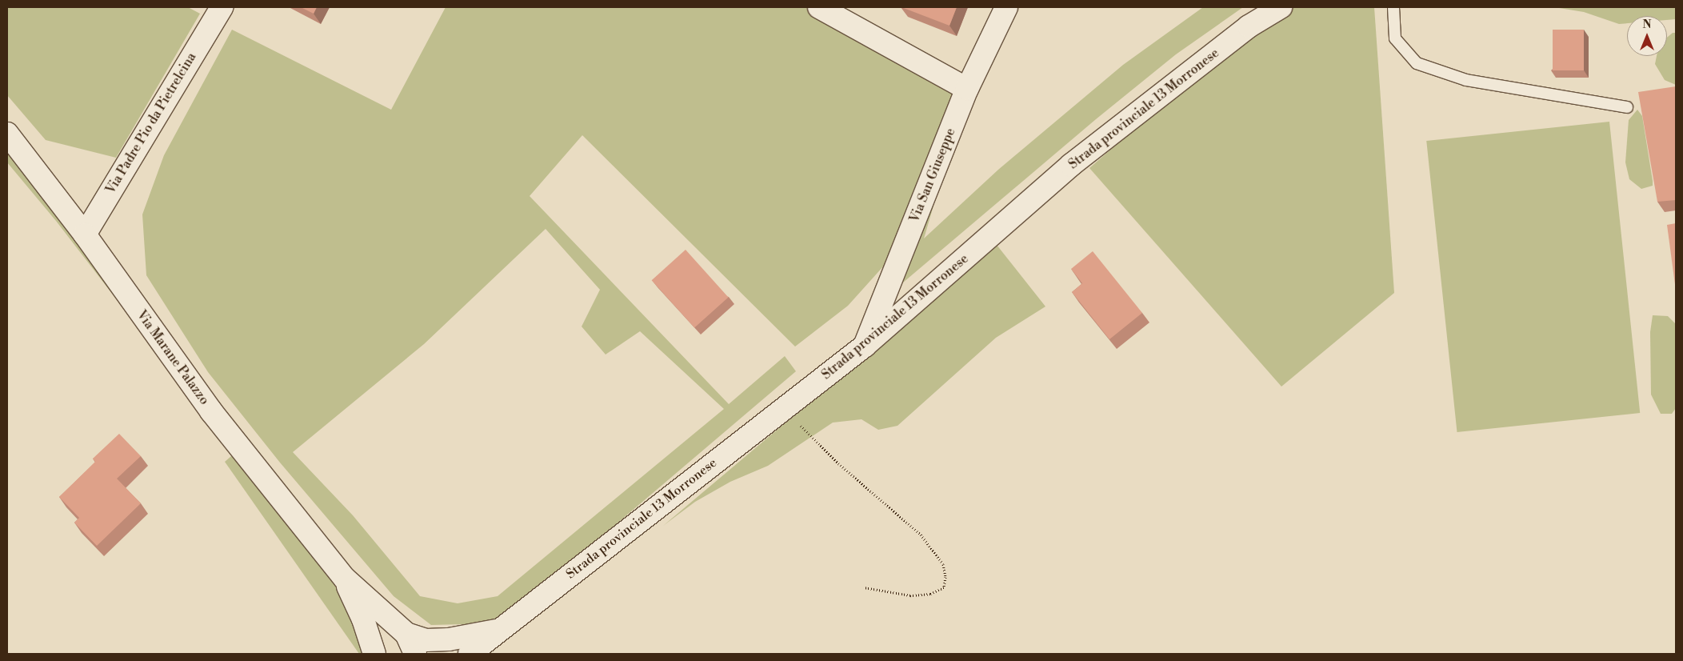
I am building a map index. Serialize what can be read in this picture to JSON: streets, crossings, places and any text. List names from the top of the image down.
{
  "streets": {
    "main road": [
      "Strada provinciale 13 Morronese",
      "Via Padre Pio da Pietrelcina",
      "Via San Giuseppe",
      "Via Marane Palazzo"
    ]
  },
  "crossings": [
    ["Strada provinciale 13 Morronese", "Via San Giuseppe"],
    ["Strada provinciale 13 Morronese", "Via Marane Palazzo"],
    ["Via Padre Pio da Pietrelcina", "Via Marane Palazzo"]
  ],
  "north": "top"
}
